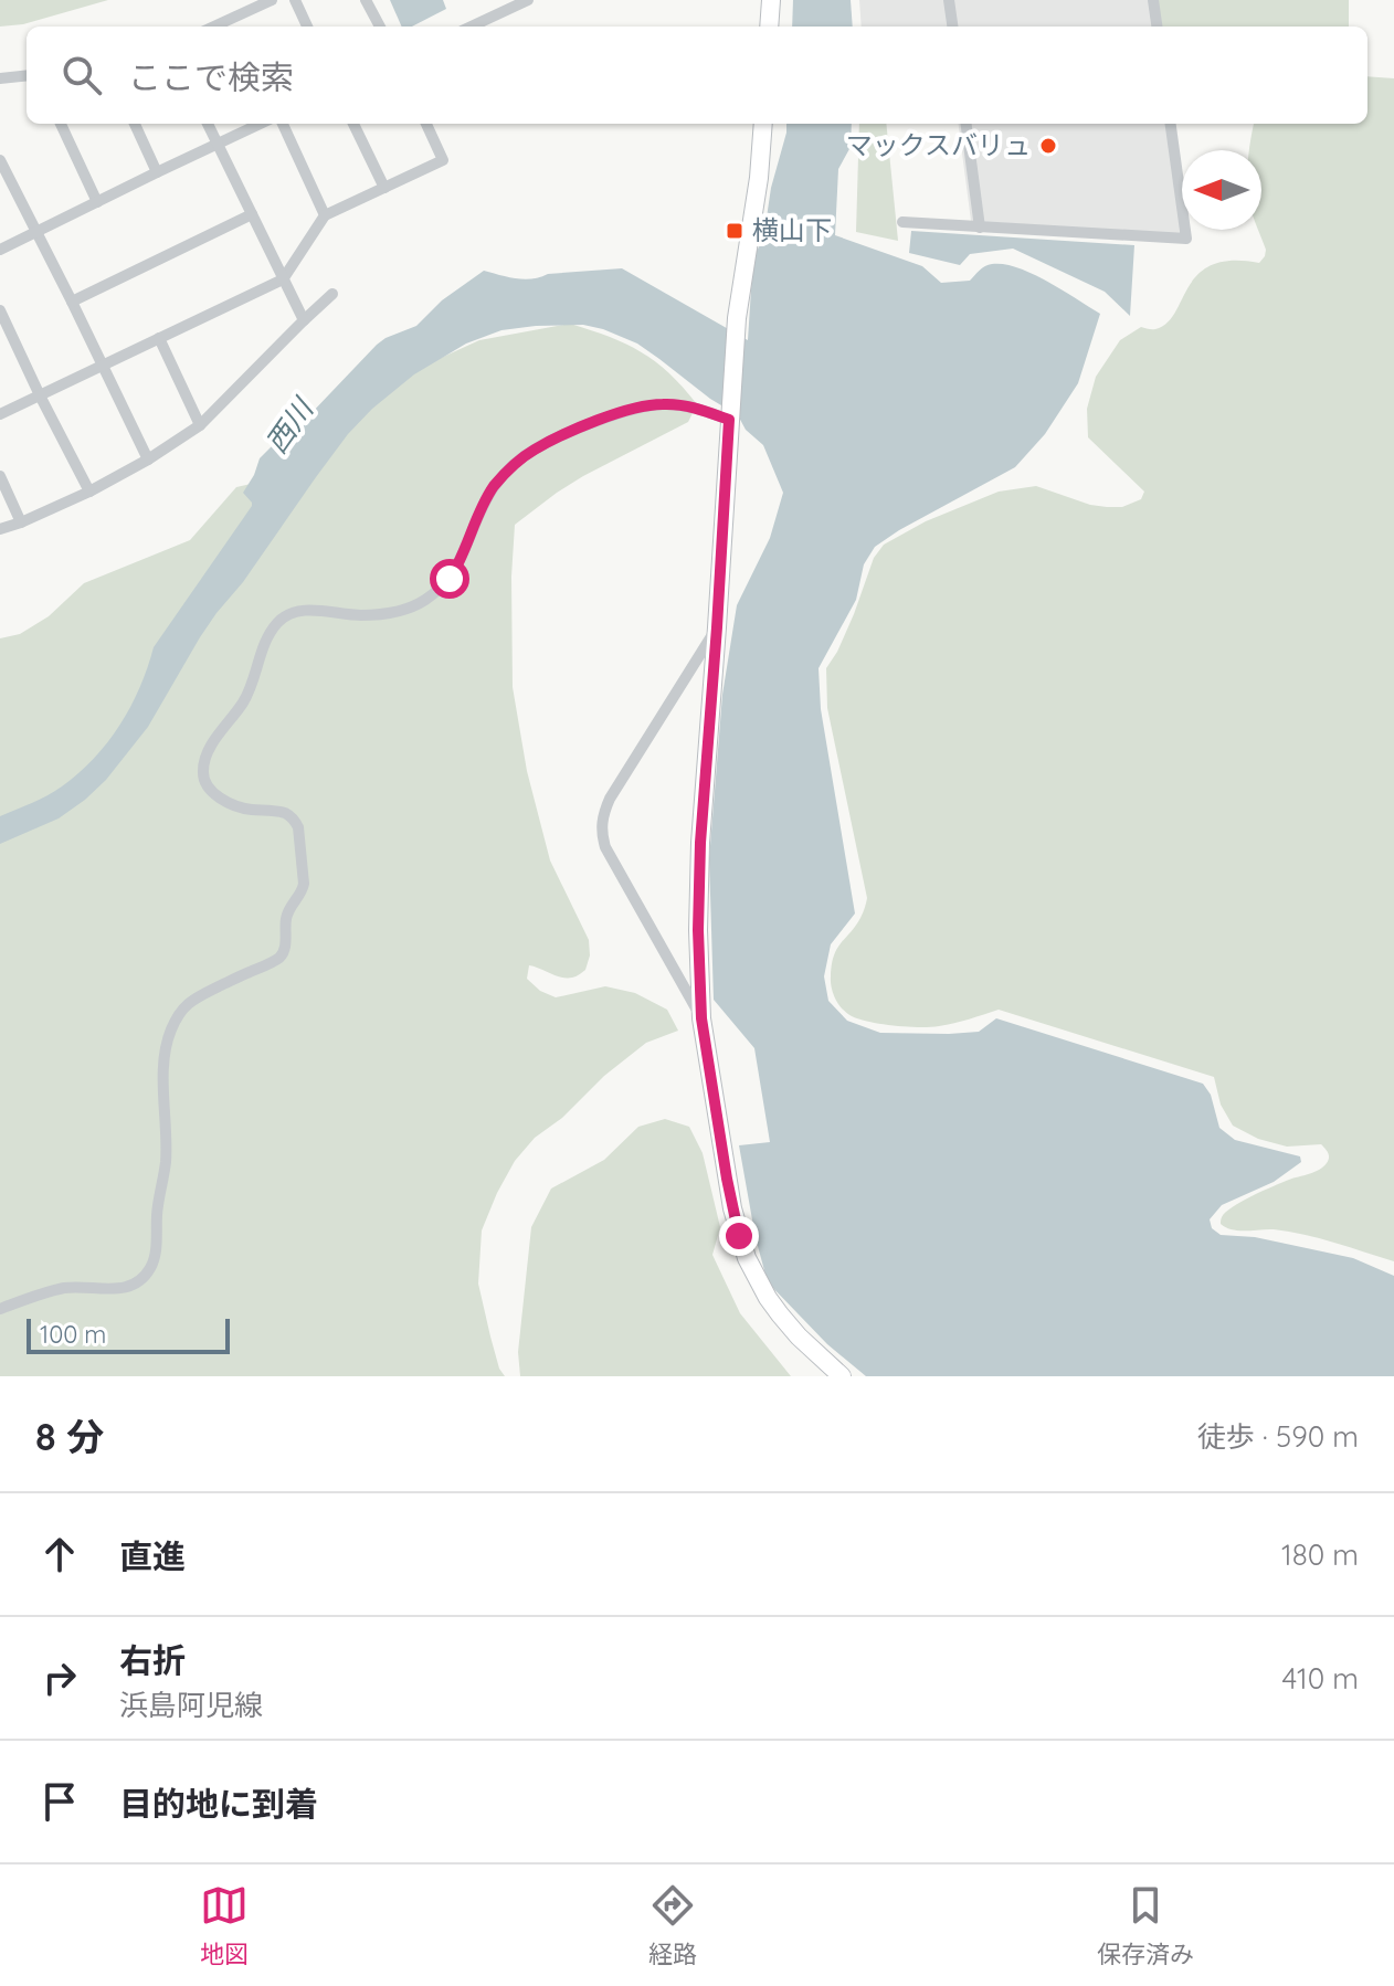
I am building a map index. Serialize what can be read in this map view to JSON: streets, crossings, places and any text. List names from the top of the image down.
{
  "water": ["西川"],
  "places": {
    "other": ["マックスバリュ"],
    "transit": ["横山下"]
  },
  "scale_bar": "100 m",
  "north": "left",
  "page": {
    "search": "ここで検索",
    "scale": "100 m",
    "heading": ["8 分", "徒歩 · 590 m"],
    "list": [
      ["直進", "180 m"],
      ["右折", "浜島阿児線", "410 m"],
      "目的地に到着"
    ],
    "nav": ["地図", "経路", "保存済み"]
  }
}
